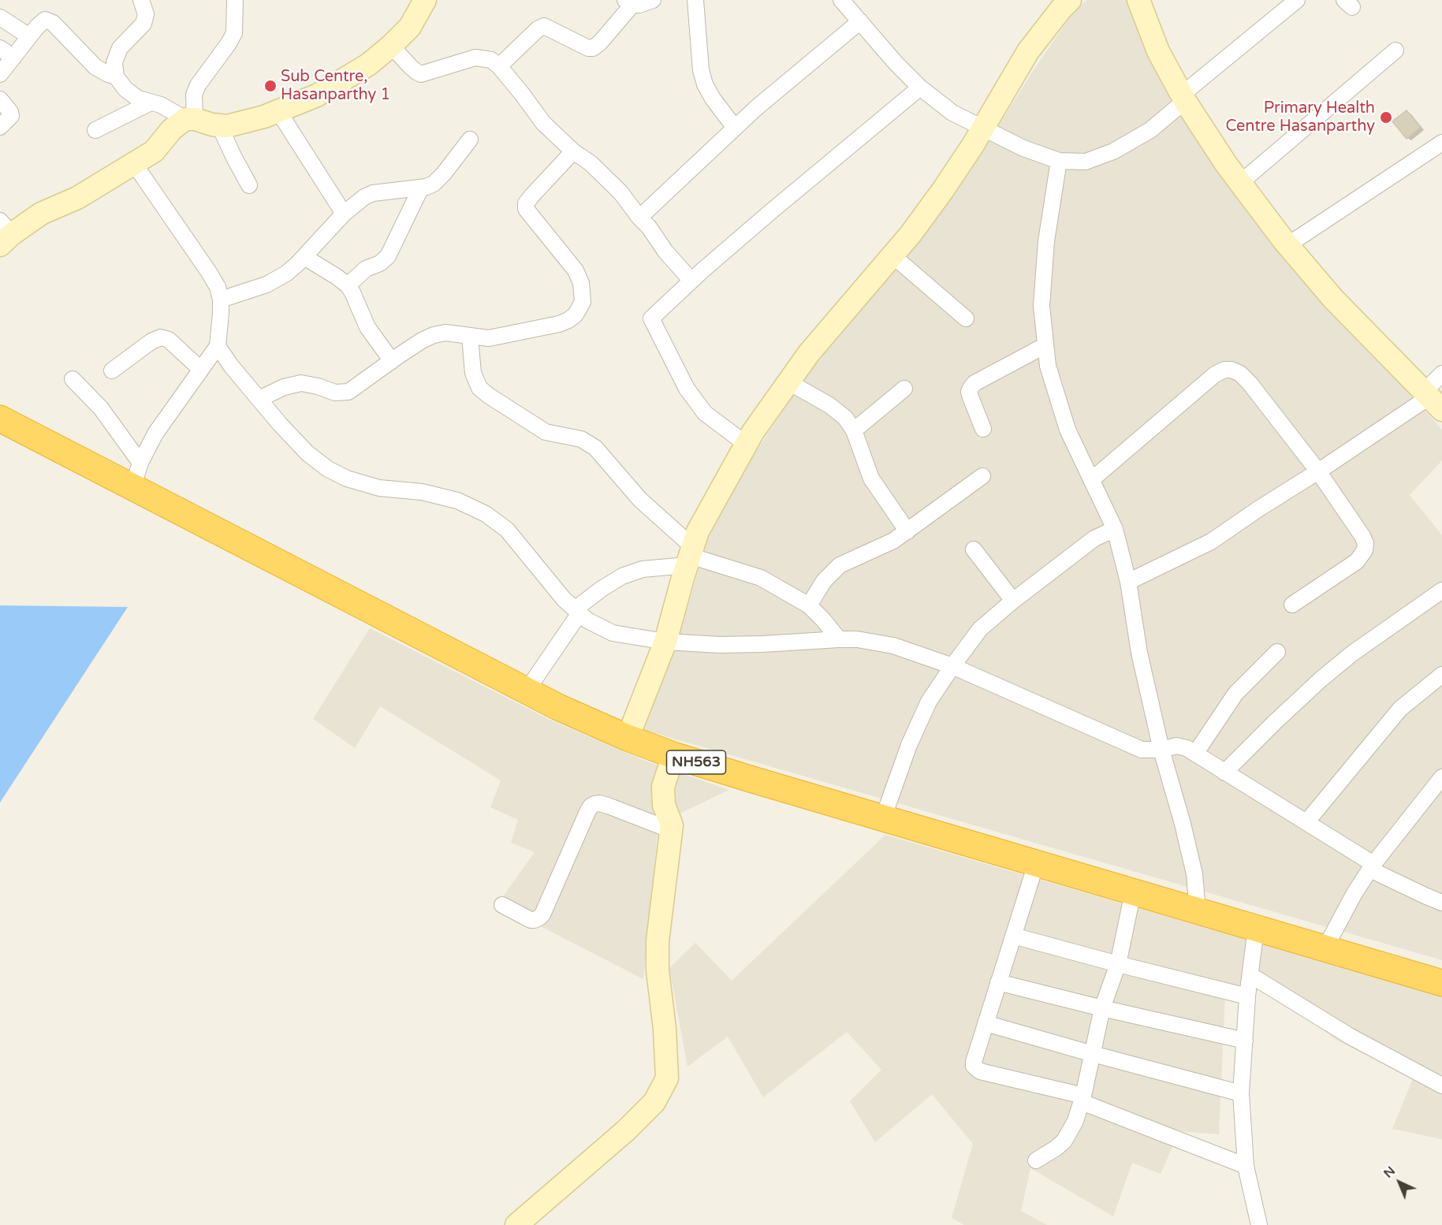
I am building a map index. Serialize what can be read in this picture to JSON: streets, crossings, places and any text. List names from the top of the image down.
{
  "streets": {
    "highway": ["NH563"]
  },
  "places": ["Sub Centre, Hasanparthy 1", "Primary Health Centre Hasanparthy"],
  "north": "top left"
}
